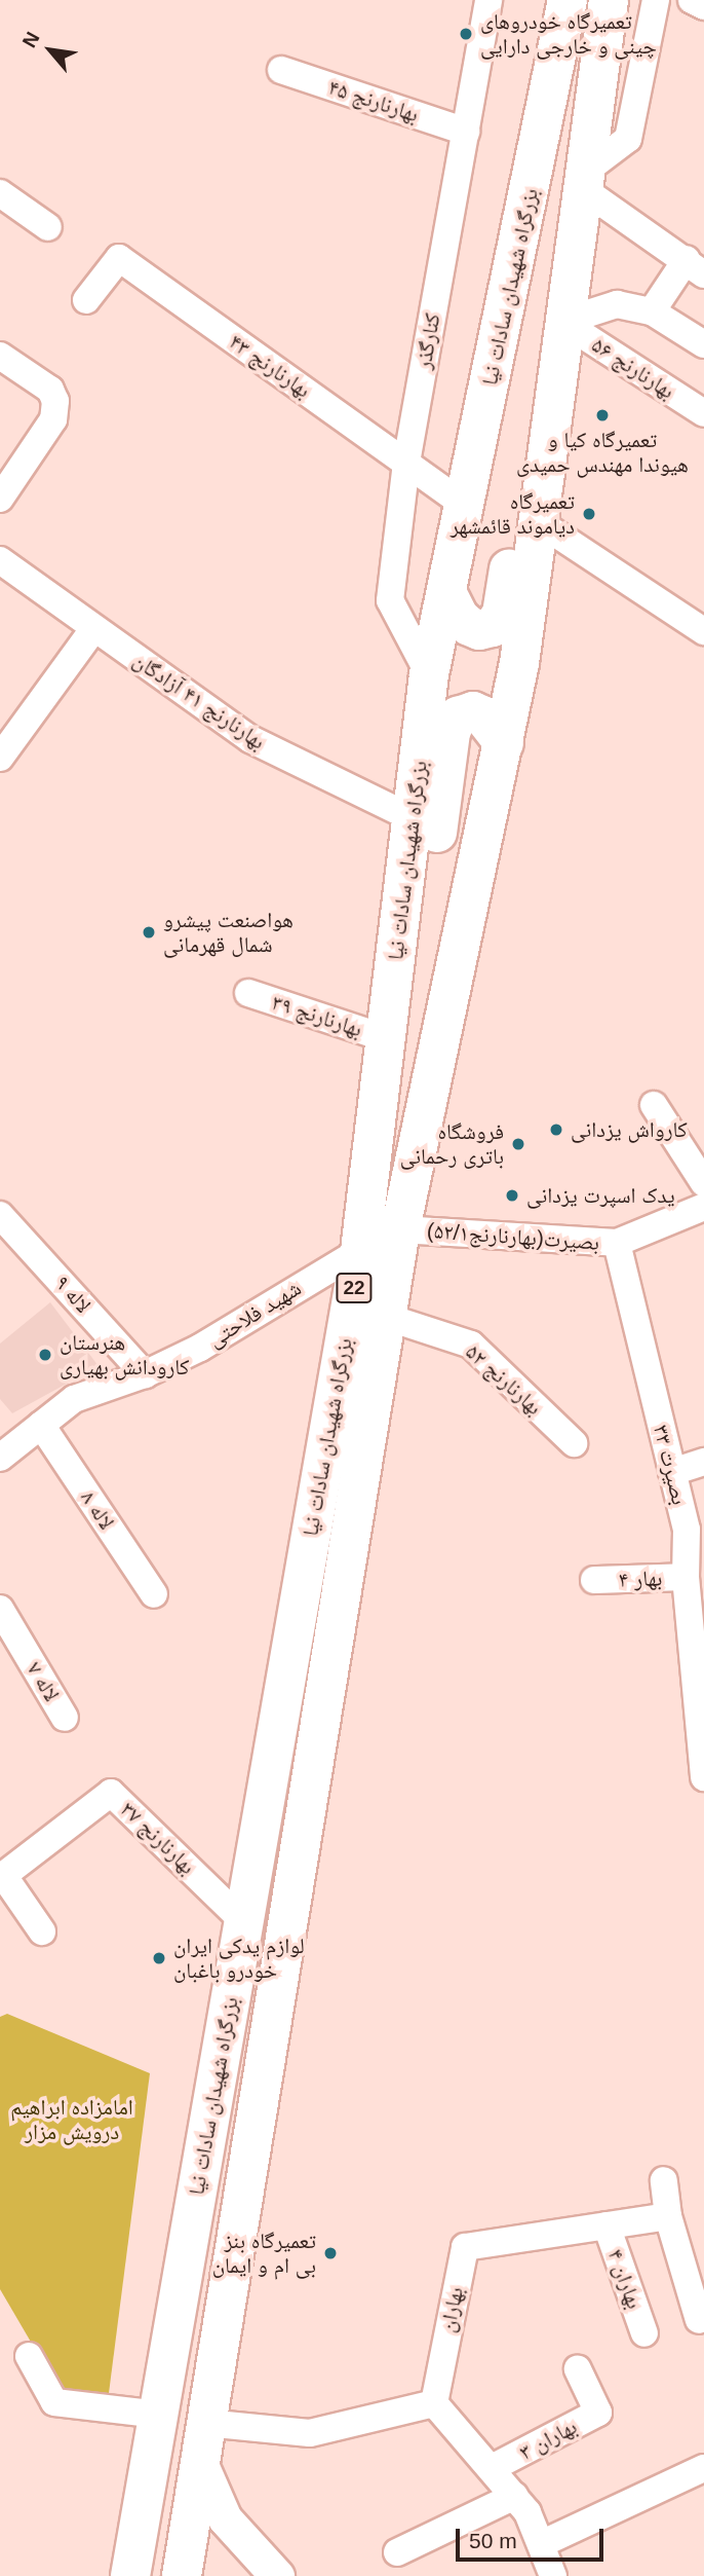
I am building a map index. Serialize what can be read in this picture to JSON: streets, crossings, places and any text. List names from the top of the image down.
{
  "streets": {
    "highway": ["بزرگراه شهیدان سادات نیا", "22"],
    "street": [
      "بهارنارنج ۴۵",
      "کنارگذر",
      "بهارنارنج ۴۳",
      "بهارنارنج ۵۶",
      "بهارنارنج ۴۱ آزادگان",
      "بهارنارنج ۳۹",
      "بصیرت(بهارنارنج۵۲/۱)",
      "لاله ۹",
      "شهید فلاحتی",
      "بهارنارنج ۵۲",
      "بصیرت ۳۳",
      "لاله ۸",
      "بهار ۴",
      "لاله ۷",
      "بهارنارنج ۳۷",
      "بهاران ۴",
      "بهاران",
      "بهاران ۳"
    ]
  },
  "crossings": [
    ["بهارنارنج ۴۵", "کنارگذر"],
    ["بزرگراه شهیدان سادات نیا", "کنارگذر"],
    ["بزرگراه شهیدان سادات نیا", "بهارنارنج ۴۳"],
    ["بزرگراه شهیدان سادات نیا", "بهارنارنج ۵۶"],
    ["بزرگراه شهیدان سادات نیا", "بهارنارنج ۴۱ آزادگان"],
    ["بزرگراه شهیدان سادات نیا", "بهارنارنج ۳۹"],
    ["بزرگراه شهیدان سادات نیا", "بصیرت(بهارنارنج۵۲/۱)"],
    ["بزرگراه شهیدان سادات نیا", "شهید فلاحتی"],
    ["بزرگراه شهیدان سادات نیا", "بهارنارنج ۵۲"],
    ["بزرگراه شهیدان سادات نیا", "بهارنارنج ۳۷"],
    ["کنارگذر", "بهارنارنج ۴۳"],
    ["بصیرت(بهارنارنج۵۲/۱)", "بصیرت ۳۳"],
    ["لاله ۹", "شهید فلاحتی"],
    ["شهید فلاحتی", "لاله ۸"],
    ["بصیرت ۳۳", "بهار ۴"],
    ["بهاران ۴", "بهاران"]
  ],
  "parks": ["امامزاده ابراهیم درویش مزار"],
  "places": [
    "تعمیرگاه خودروهای چینی و خارجی دارایی",
    "تعمیرگاه کیا و هیوندا مهندس حمیدی",
    "تعمیرگاه دیاموند قائمشهر",
    "هواصنعت پیشرو شمال قهرمانی",
    "کارواش یزدانی",
    "فروشگاه باتری رحمانی",
    "یدک اسپرت یزدانی",
    "هنرستان کارودانش بهیاری",
    "لوازم یدکی ایران خودرو باغبان",
    "تعمیرگاه بنز بی ام و ایمان"
  ],
  "scale_bar": "50 m",
  "north": "top left"
}
